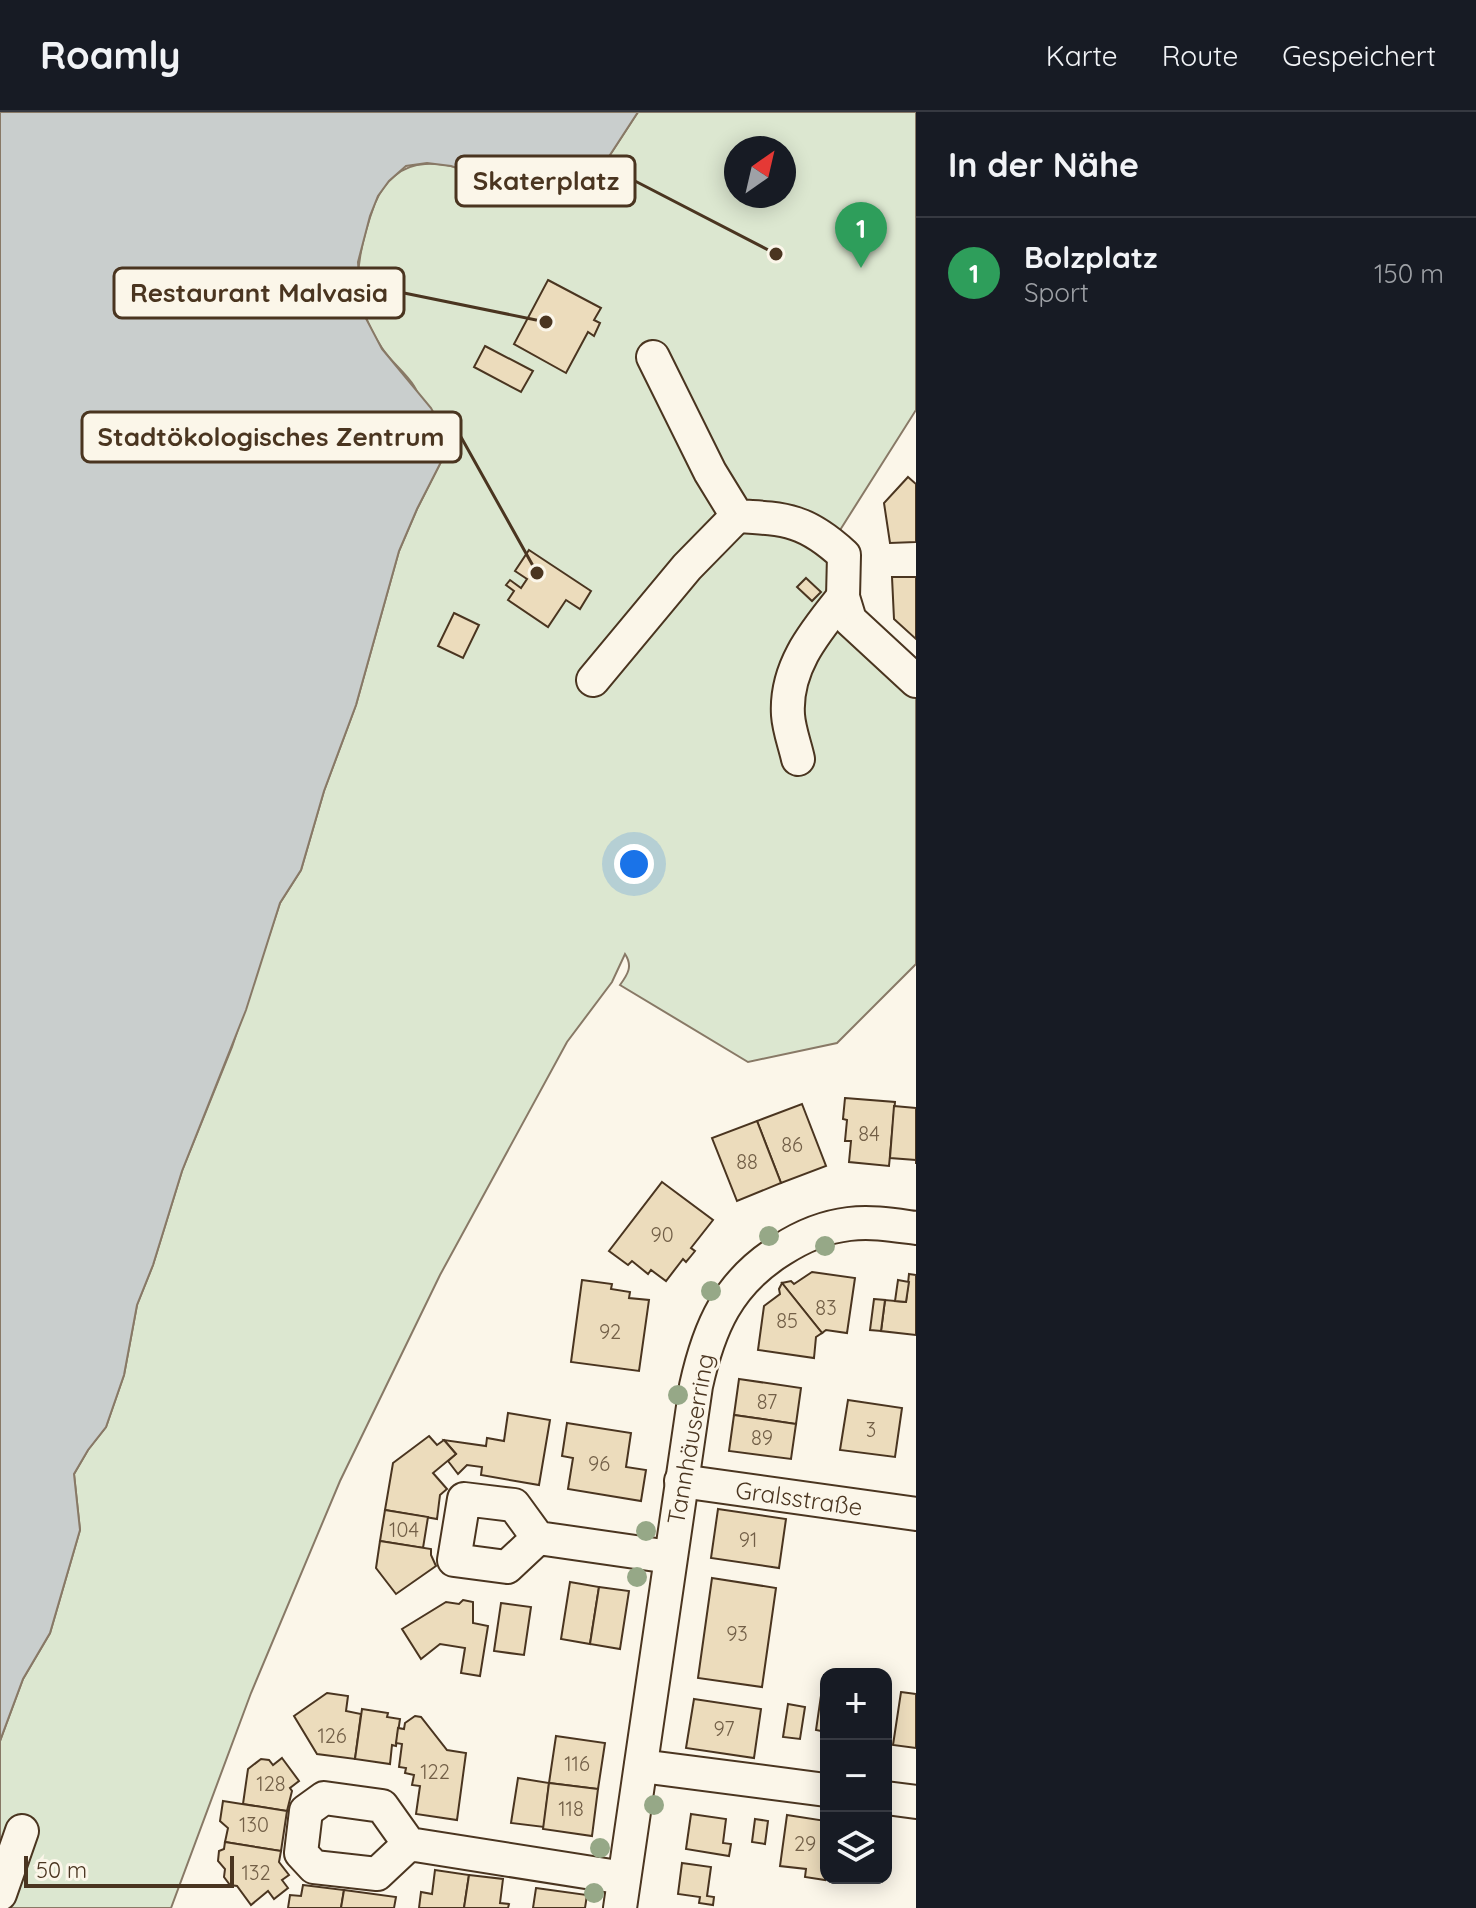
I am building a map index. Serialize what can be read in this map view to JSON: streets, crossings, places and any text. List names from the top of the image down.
{
  "streets": {
    "street": ["Tannhäuserring", "Gralsstraße"]
  },
  "crossings": [
    ["Tannhäuserring", "Gralsstraße"]
  ],
  "places": ["Skaterplatz", "Restaurant Malvasia", "Stadtökologisches Zentrum"],
  "house_numbers": [
    "84",
    "86",
    "88",
    "90",
    "83",
    "85",
    "92",
    "87",
    "3",
    "89",
    "96",
    "104",
    "91",
    "93",
    "97",
    "126",
    "116",
    "122",
    "128",
    "118",
    "130",
    "29",
    "132"
  ],
  "scale_bar": "50 m",
  "north": "top right",
  "page": {
    "header": "Roamly",
    "nav": ["Karte", "Route", "Gespeichert"],
    "heading": "In der Nähe",
    "pins": "1",
    "list": [
      {
        "mark": "1",
        "name": "Bolzplatz",
        "note": "Sport",
        "value": "150 m"
      }
    ],
    "map_buttons": ["+", "−"],
    "scale": "50 m"
  }
}
